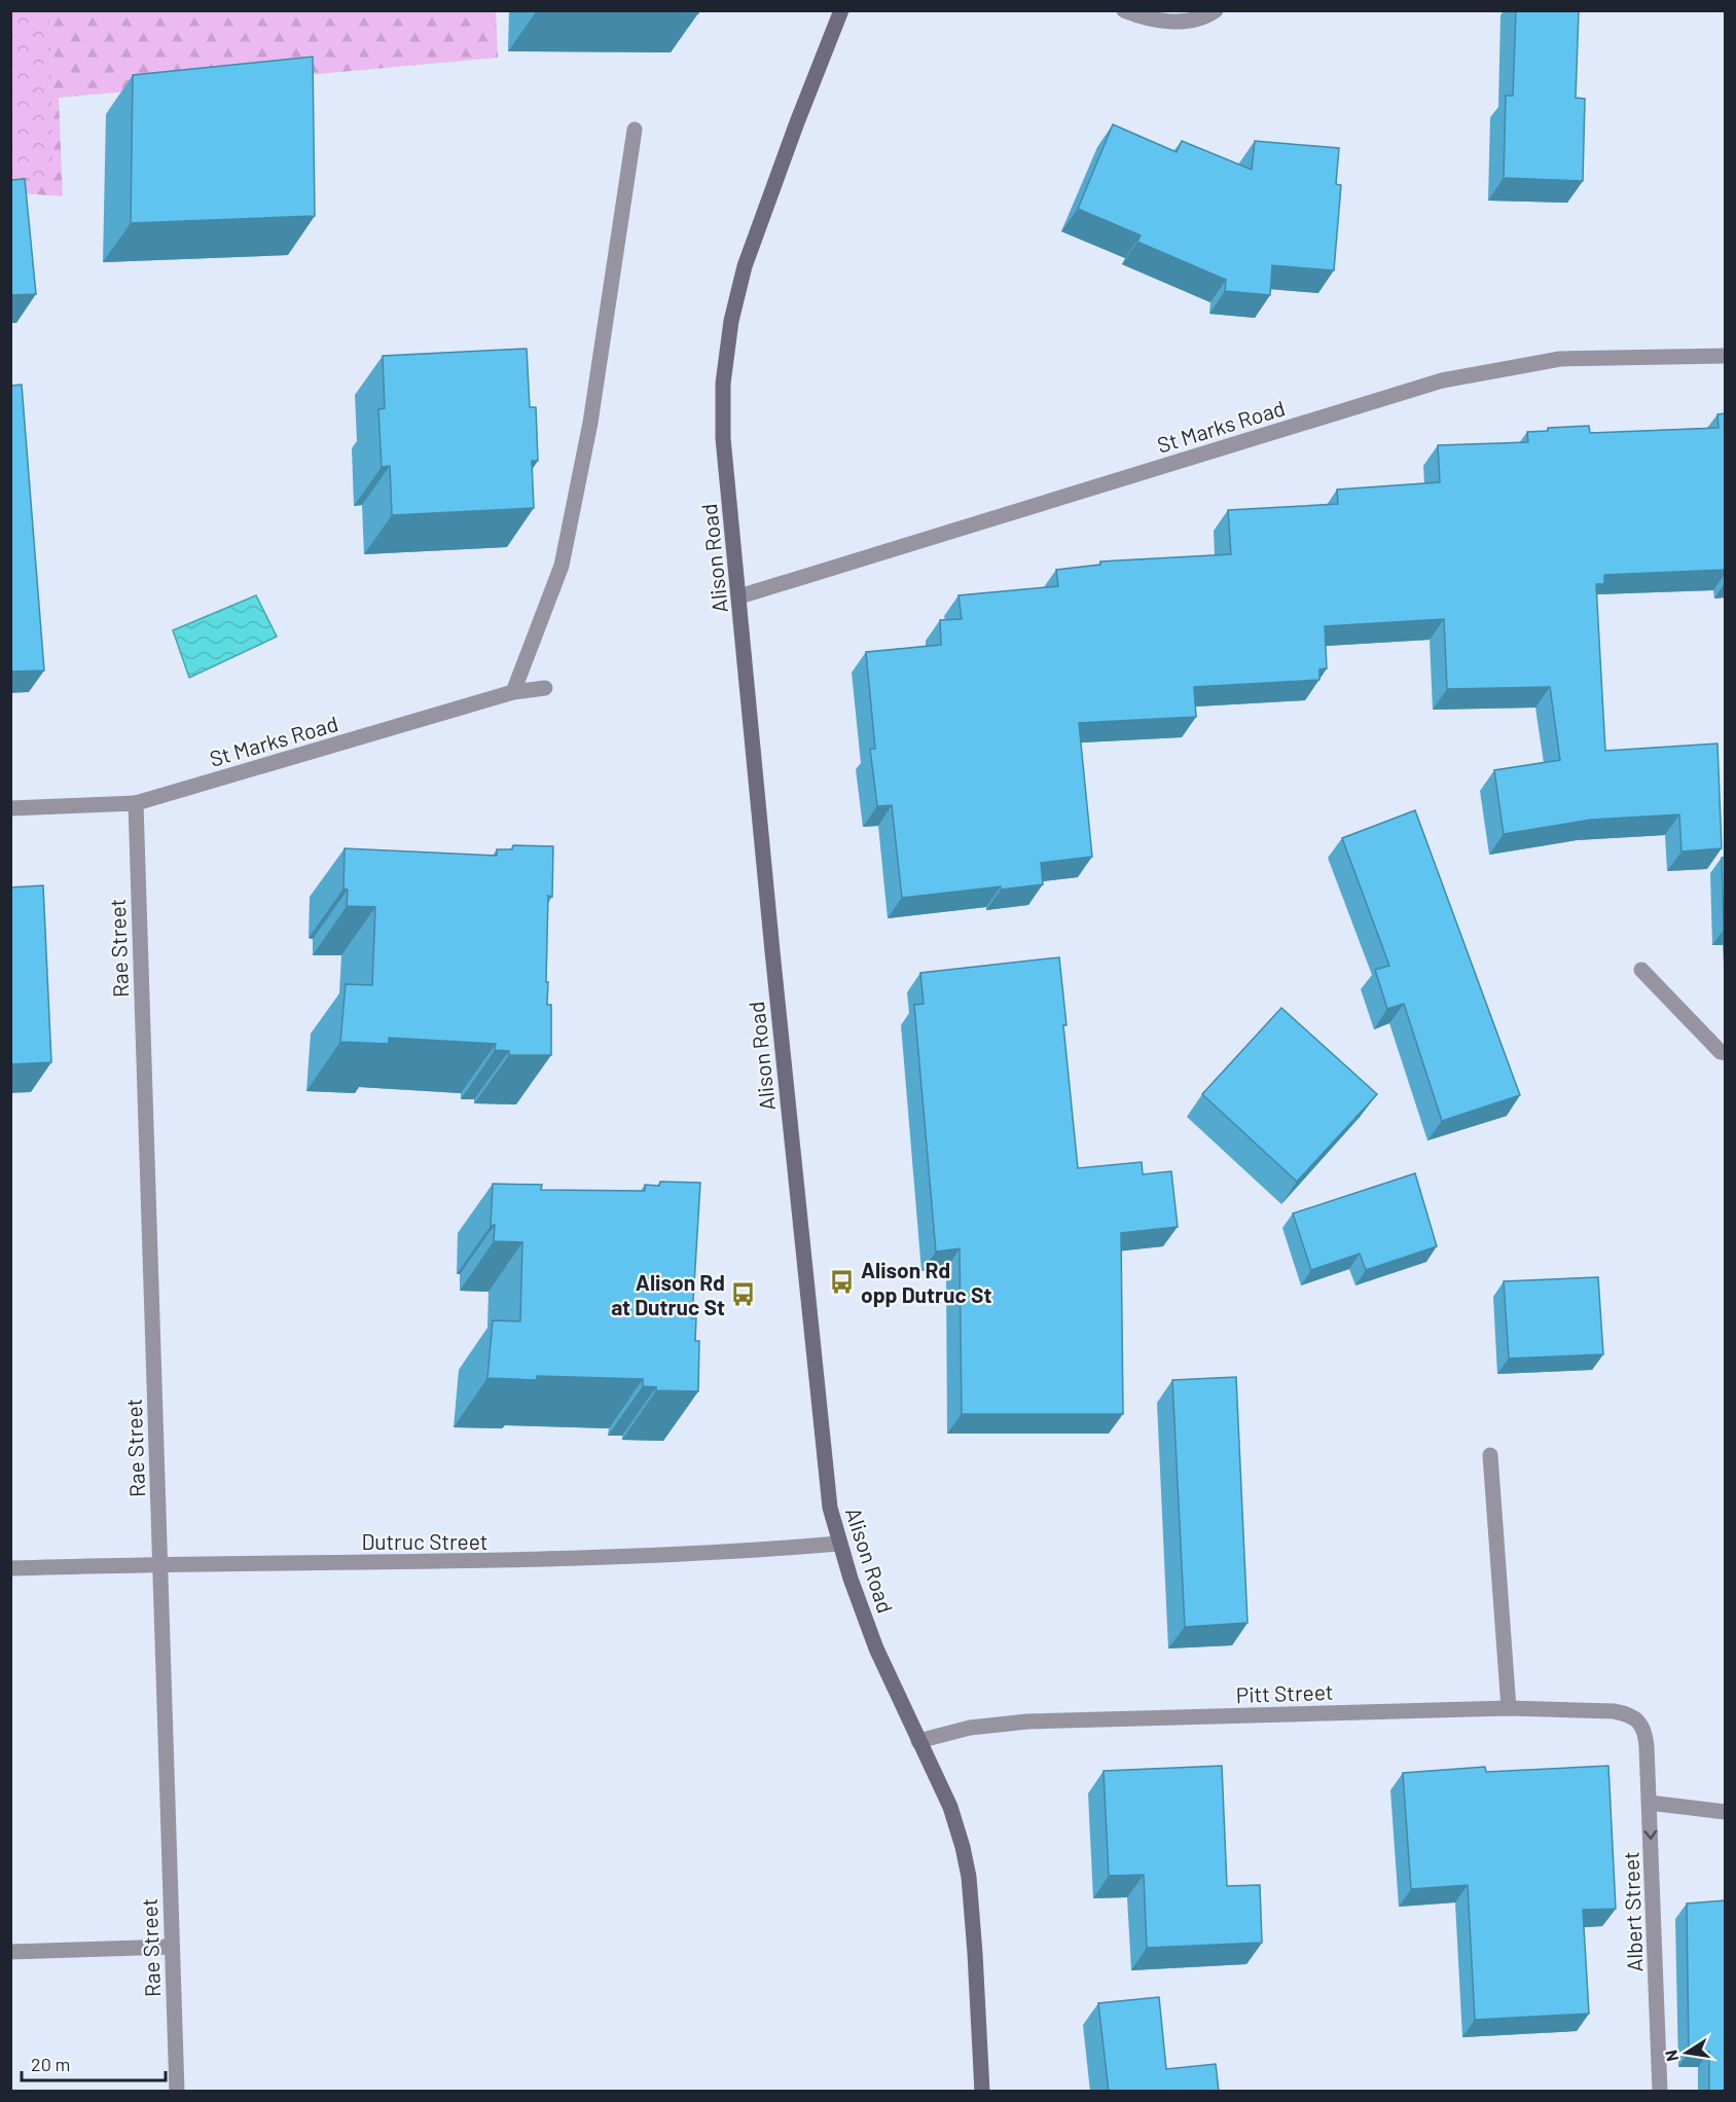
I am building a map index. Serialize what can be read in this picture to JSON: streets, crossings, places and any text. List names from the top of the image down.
{
  "streets": {
    "main road": ["Alison Road"],
    "street": [
      "St Marks Road",
      "Rae Street",
      "Dutruc Street",
      "Pitt Street",
      "Albert Street"
    ]
  },
  "crossings": [
    ["St Marks Road", "Alison Road"],
    ["St Marks Road", "Rae Street"],
    ["Alison Road", "Dutruc Street"],
    ["Alison Road", "Pitt Street"],
    ["Rae Street", "Dutruc Street"],
    ["Pitt Street", "Albert Street"]
  ],
  "one_way": ["Albert Street"],
  "places": {
    "bus stop": ["Alison Rd opp Dutruc St", "Alison Rd at Dutruc St"]
  },
  "scale_bar": "20 m",
  "north": "left"
}
